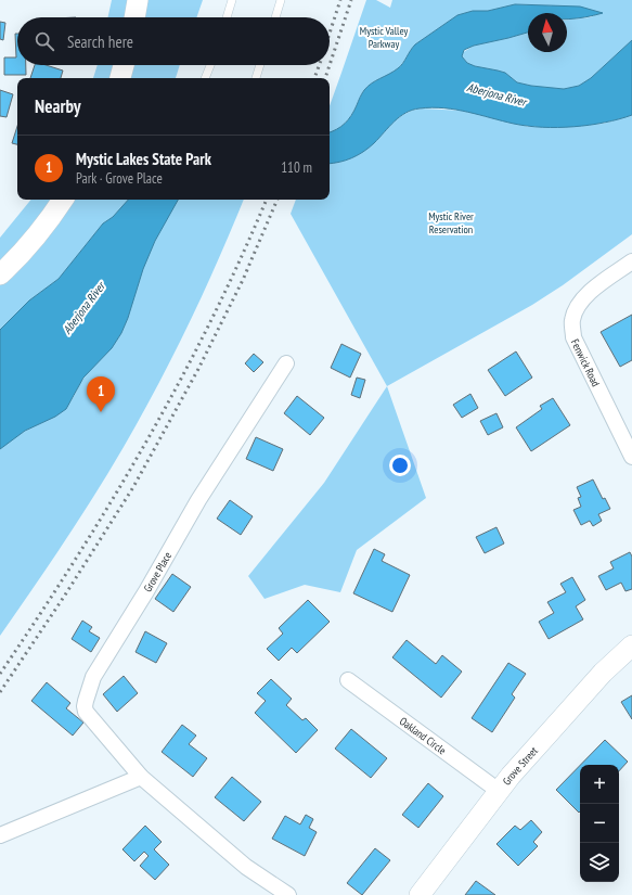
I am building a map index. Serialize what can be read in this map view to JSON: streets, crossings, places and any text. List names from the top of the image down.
{
  "streets": {
    "street": [
      "Fenwick Road",
      "Grove Place",
      "Oakland Circle",
      "Grove Street"
    ]
  },
  "crossings": [
    ["Oakland Circle", "Grove Street"]
  ],
  "water": ["Aberjona River"],
  "parks": ["Mystic Valley Parkway", "Mystic River Reservation"],
  "north": "top",
  "page": {
    "search": "Search here",
    "heading": "Nearby",
    "list": [
      {
        "mark": "1",
        "name": "Mystic Lakes State Park",
        "note": "Park · Grove Place",
        "value": "110 m"
      }
    ],
    "pins": "1",
    "map_buttons": ["+", "−"]
  }
}
